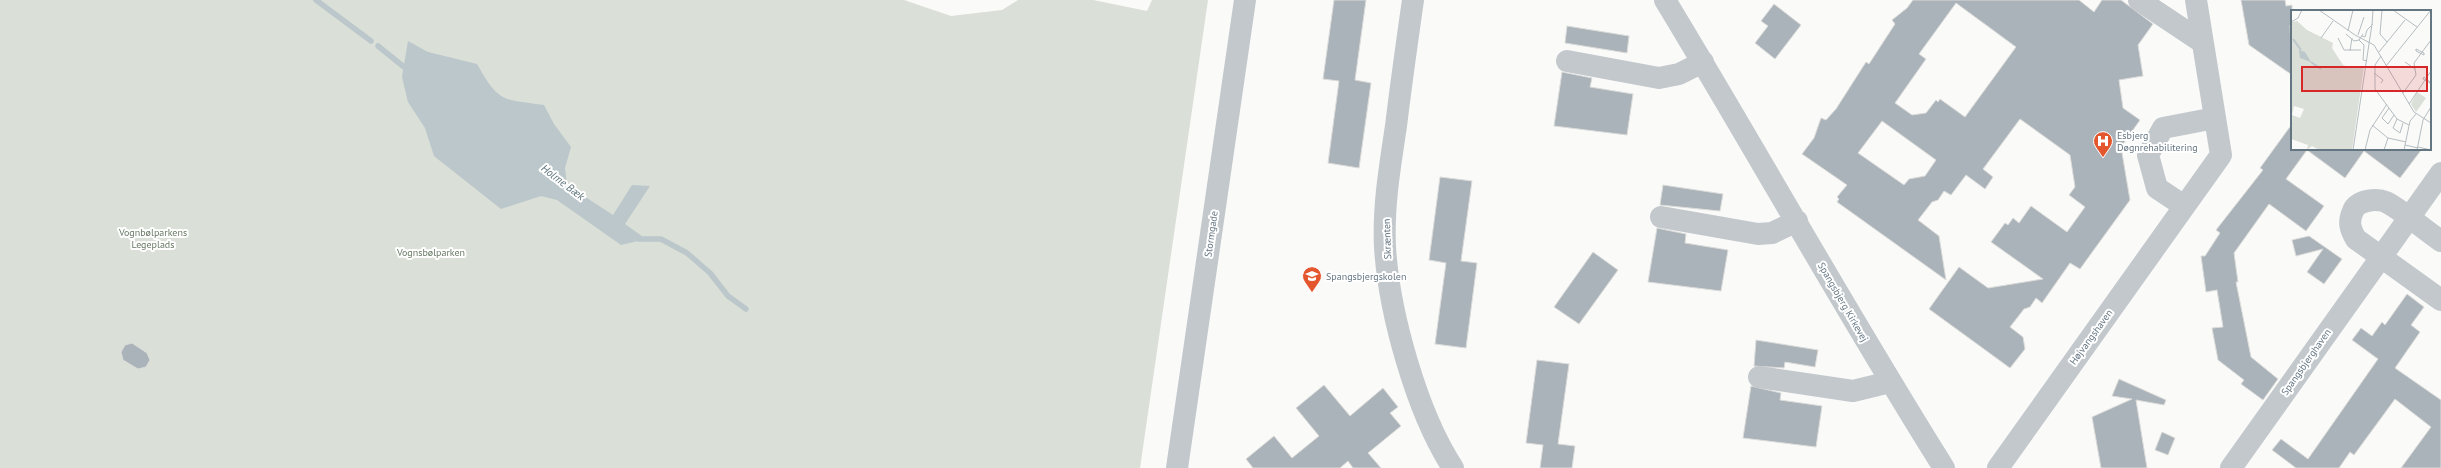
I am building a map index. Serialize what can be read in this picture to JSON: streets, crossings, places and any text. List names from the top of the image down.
{
  "streets": {
    "street": [
      "Stormgade",
      "Skrænten",
      "Spangsbjerg Kirkevej",
      "Højvangshaven",
      "Spangsbjerghaven"
    ]
  },
  "water": ["Holme Bæk"],
  "parks": ["Vognbølparkens Legeplads", "Vognsbølparken"],
  "places": {
    "hospital": ["Esbjerg Døgnrehabilitering"],
    "school or university": ["Spangsbjergskolen"]
  }
}
